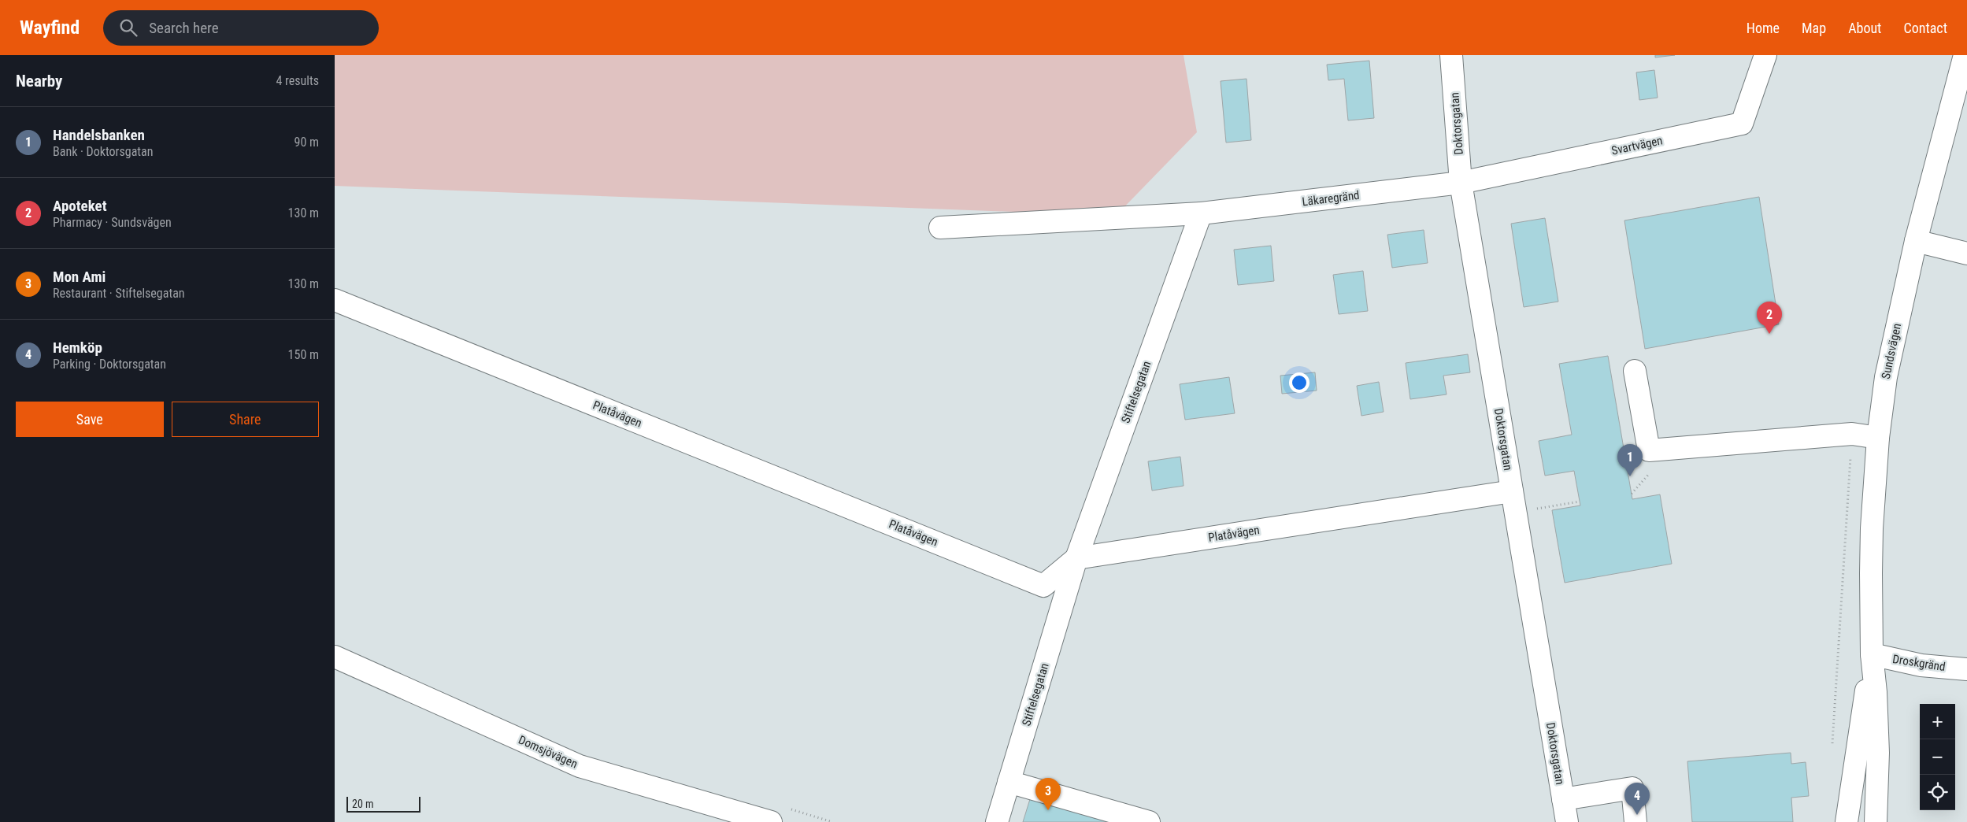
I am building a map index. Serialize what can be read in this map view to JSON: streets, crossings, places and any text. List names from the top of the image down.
{
  "streets": {
    "street": [
      "Doktorsgatan",
      "Svartvägen",
      "Läkaregränd",
      "Sundsvägen",
      "Stiftelsegatan",
      "Platåvägen",
      "Droskgränd",
      "Domsjövägen"
    ]
  },
  "crossings": [
    ["Doktorsgatan", "Svartvägen"],
    ["Doktorsgatan", "Läkaregränd"],
    ["Doktorsgatan", "Platåvägen"],
    ["Svartvägen", "Läkaregränd"],
    ["Läkaregränd", "Stiftelsegatan"],
    ["Sundsvägen", "Droskgränd"],
    ["Stiftelsegatan", "Platåvägen"]
  ],
  "scale_bar": "20 m",
  "page": {
    "header": "Wayfind",
    "search": "Search here",
    "nav": [
      "Home",
      "Map",
      "About",
      "Contact"
    ],
    "heading": ["Nearby", "4 results"],
    "list": [
      {
        "mark": "1",
        "name": "Handelsbanken",
        "note": "Bank · Doktorsgatan",
        "value": "90 m"
      },
      {
        "mark": "2",
        "name": "Apoteket",
        "note": "Pharmacy · Sundsvägen",
        "value": "130 m"
      },
      {
        "mark": "3",
        "name": "Mon Ami",
        "note": "Restaurant · Stiftelsegatan",
        "value": "130 m"
      },
      {
        "mark": "4",
        "name": "Hemköp",
        "note": "Parking · Doktorsgatan",
        "value": "150 m"
      }
    ],
    "pins": [
      "2",
      "1",
      "3",
      "4"
    ],
    "buttons": ["Save", "Share"],
    "map_buttons": ["+", "−"],
    "scale": "20 m"
  }
}
